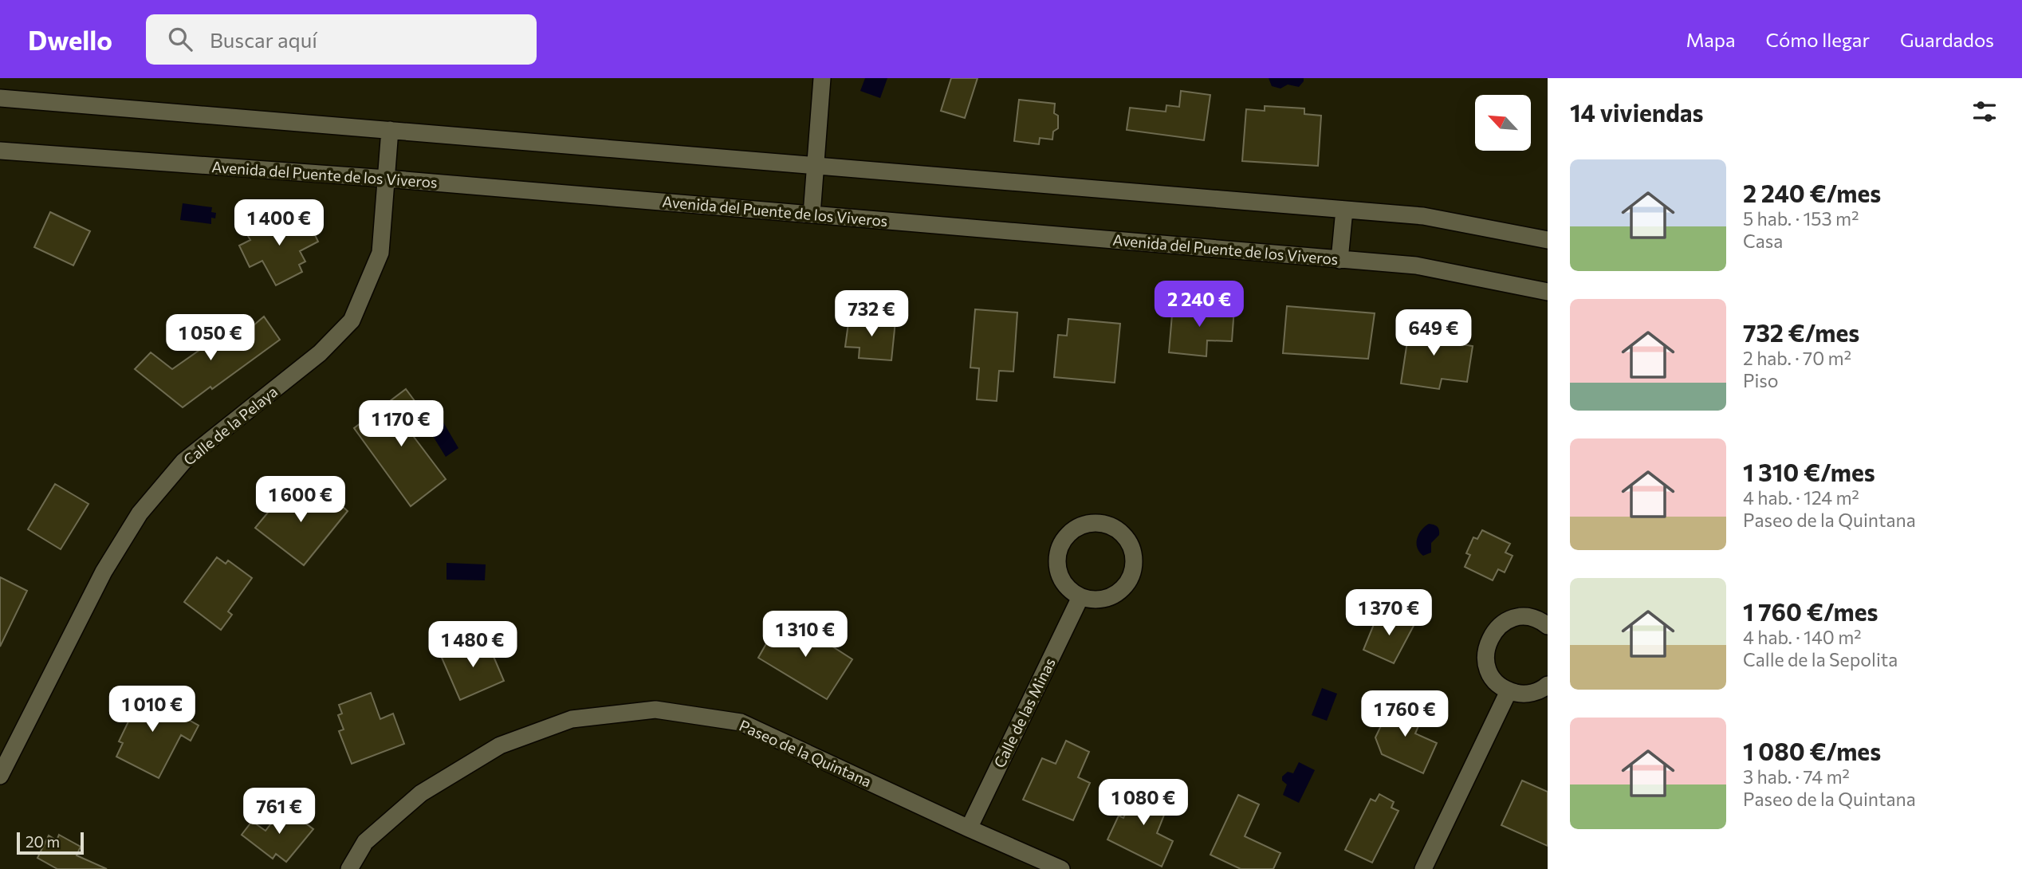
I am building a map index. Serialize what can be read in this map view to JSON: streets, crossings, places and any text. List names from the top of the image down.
{
  "streets": {
    "street": [
      "Avenida del Puente de los Viveros",
      "Calle de la Pelaya",
      "Calle de las Minas",
      "Paseo de la Quintana"
    ]
  },
  "crossings": [
    ["Avenida del Puente de los Viveros", "Calle de la Pelaya"],
    ["Calle de las Minas", "Paseo de la Quintana"]
  ],
  "scale_bar": "20 m",
  "north": "top left",
  "page": {
    "header": "Dwello",
    "search": "Buscar aquí",
    "nav": ["Mapa", "Cómo llegar", "Guardados"],
    "heading": "14 viviendas",
    "list": [
      {
        "name": "2 240 €/mes",
        "note": "5 hab. · 153 m² · Casa"
      },
      {
        "name": "732 €/mes",
        "note": "2 hab. · 70 m² · Piso"
      },
      {
        "name": "1 310 €/mes",
        "note": "4 hab. · 124 m² · Paseo de la Quintana"
      },
      {
        "name": "1 760 €/mes",
        "note": "4 hab. · 140 m² · Calle de la Sepolita"
      },
      {
        "name": "1 080 €/mes",
        "note": "3 hab. · 74 m² · Paseo de la Quintana"
      }
    ],
    "price": [
      "1 400 €",
      "2 240 €",
      "732 €",
      "649 €",
      "1 050 €",
      "1 170 €",
      "1 600 €",
      "1 370 €",
      "1 310 €",
      "1 480 €",
      "1 010 €",
      "1 760 €",
      "1 080 €",
      "761 €"
    ],
    "scale": "20 m"
  }
}
